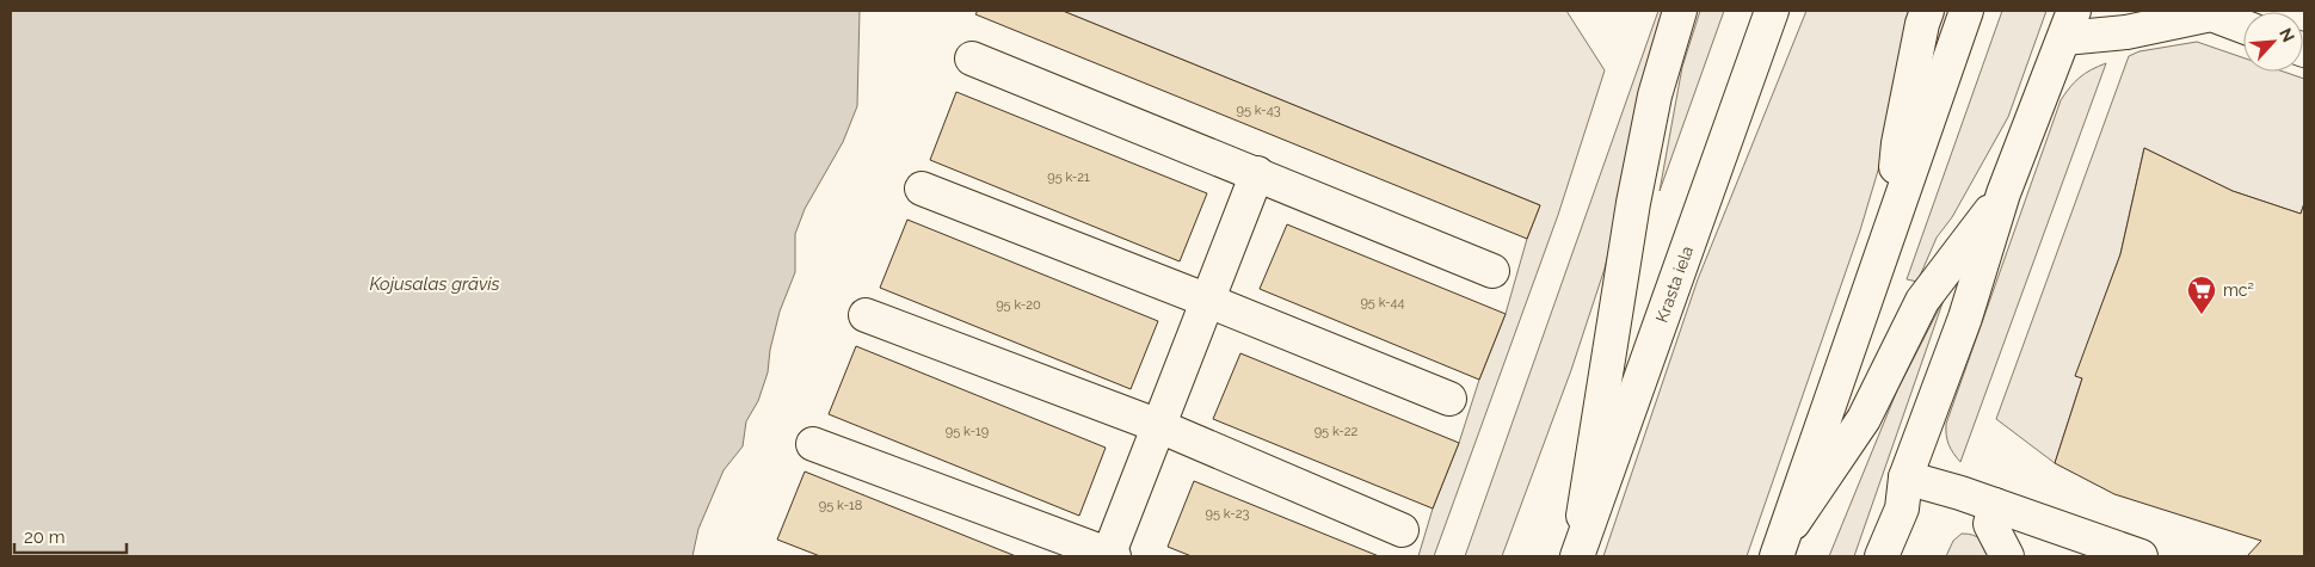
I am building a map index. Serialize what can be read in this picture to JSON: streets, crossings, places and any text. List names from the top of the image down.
{
  "streets": {
    "main road": ["Krasta iela"]
  },
  "water": ["Kojusalas grāvis"],
  "places": {
    "supermarket": ["mc²"]
  },
  "house_numbers": [
    "95 k-43",
    "95 k-21",
    "95 k-44",
    "95 k-20",
    "95 k-19",
    "95 k-22",
    "95 k-18",
    "95 k-23"
  ],
  "scale_bar": "20 m",
  "north": "top right"
}
